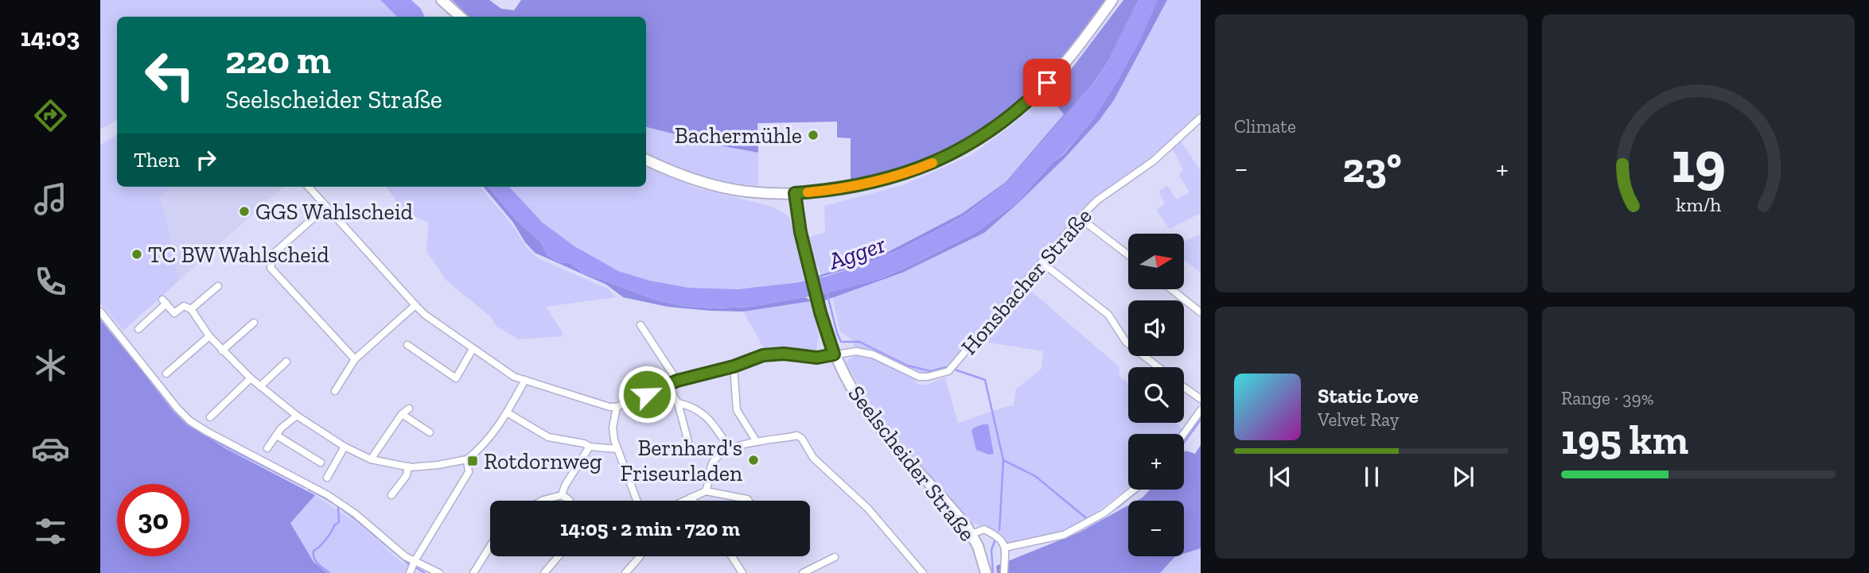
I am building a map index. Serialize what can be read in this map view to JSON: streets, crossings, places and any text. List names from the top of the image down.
{
  "streets": {
    "main road": ["Seelscheider Straße"],
    "street": ["Honsbacher Straße"]
  },
  "crossings": [
    ["Honsbacher Straße", "Seelscheider Straße"]
  ],
  "water": ["Agger"],
  "places": {
    "other": [
      "Bachermühle",
      "GGS Wahlscheid",
      "TC BW Wahlscheid",
      "Bernhard's Friseurladen"
    ],
    "transit": ["Rotdornweg"]
  },
  "north": "right",
  "page": {
    "tabs": "14:03",
    "tile": [
      "Climate",
      ["Range · 39%", "195 km"]
    ],
    "turn": ["220 m", "Seelscheider Straße"],
    "then": "Then",
    "heat": ["−", "23°", "+"],
    "map_buttons": ["+", "−"],
    "song": ["Static Love", "Velvet Ray"],
    "limit": "30",
    "trip": "14:05 · 2 min · 720 m",
    "gauge": ["19", "km/h"]
  }
}
